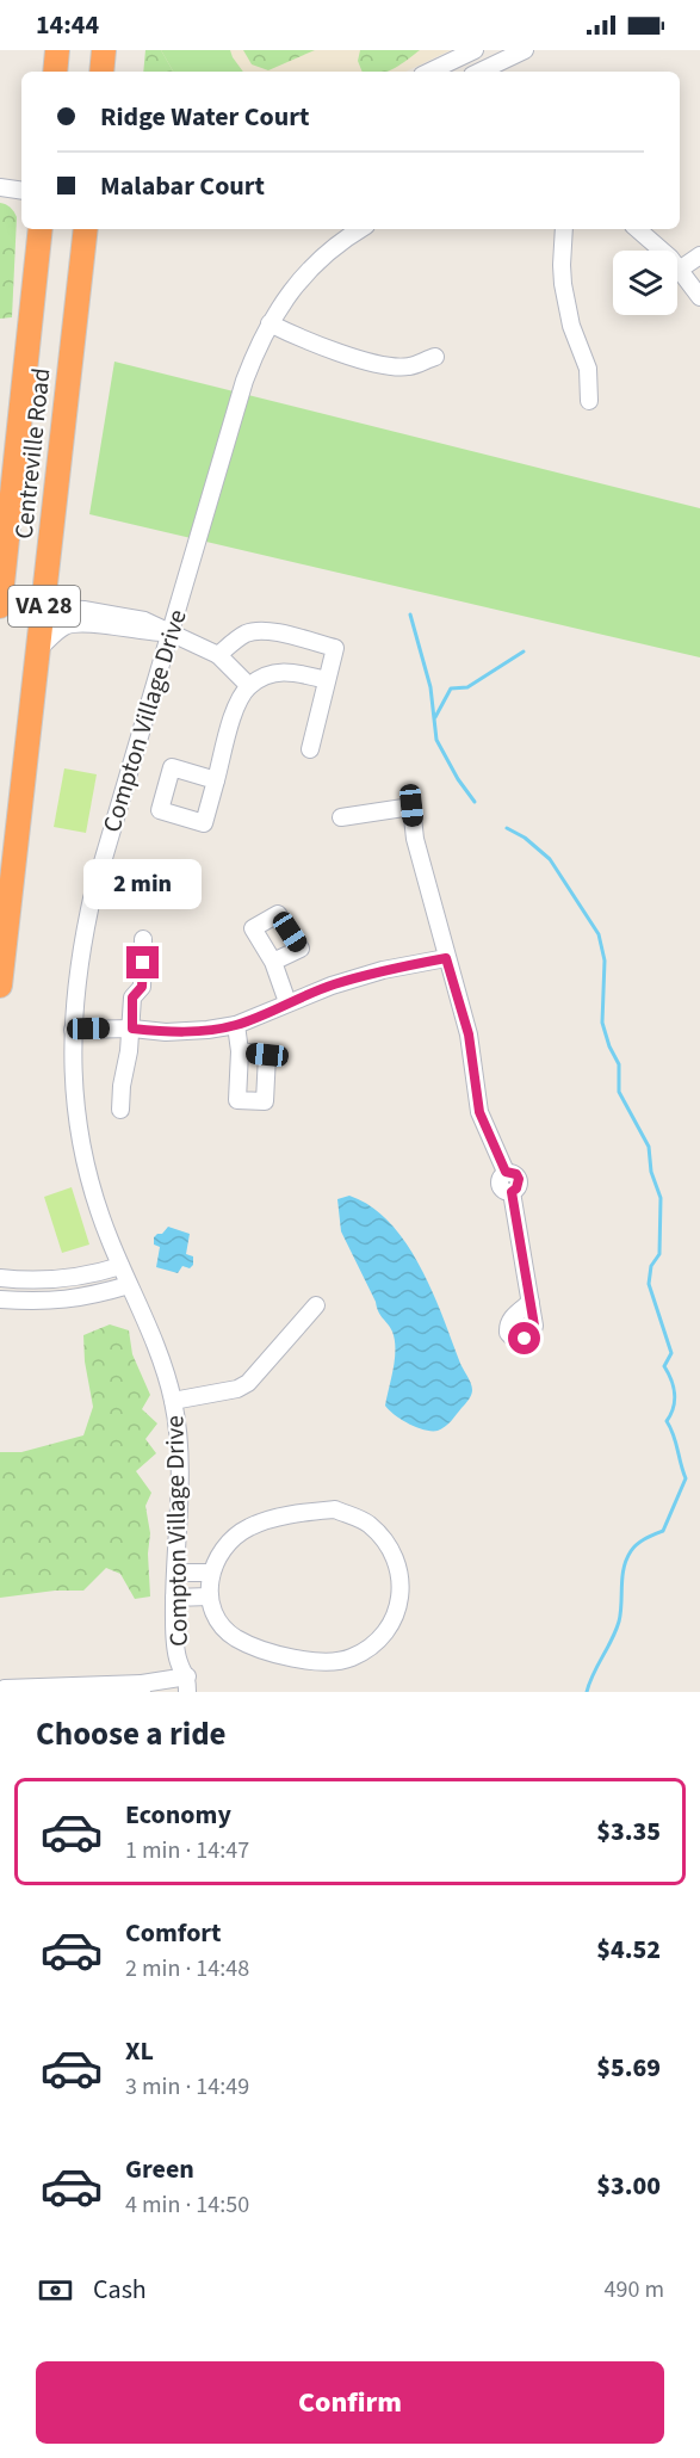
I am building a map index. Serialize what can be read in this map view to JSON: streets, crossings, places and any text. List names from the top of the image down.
{
  "streets": {
    "highway": ["Centreville Road", "VA 28"],
    "street": ["Compton Village Drive"]
  },
  "page": {
    "status": "14:44",
    "banner": ["Ridge Water Court", "Malabar Court"],
    "bubble": "2 min",
    "heading": "Choose a ride",
    "list": [
      {
        "name": "Economy",
        "note": "1 min · 14:47",
        "value": "$3.35"
      },
      {
        "name": "Comfort",
        "note": "2 min · 14:48",
        "value": "$4.52"
      },
      {
        "name": "XL",
        "note": "3 min · 14:49",
        "value": "$5.69"
      },
      {
        "name": "Green",
        "note": "4 min · 14:50",
        "value": "$3.00"
      }
    ],
    "pay": ["Cash", "490 m"],
    "buttons": "Confirm"
  }
}
